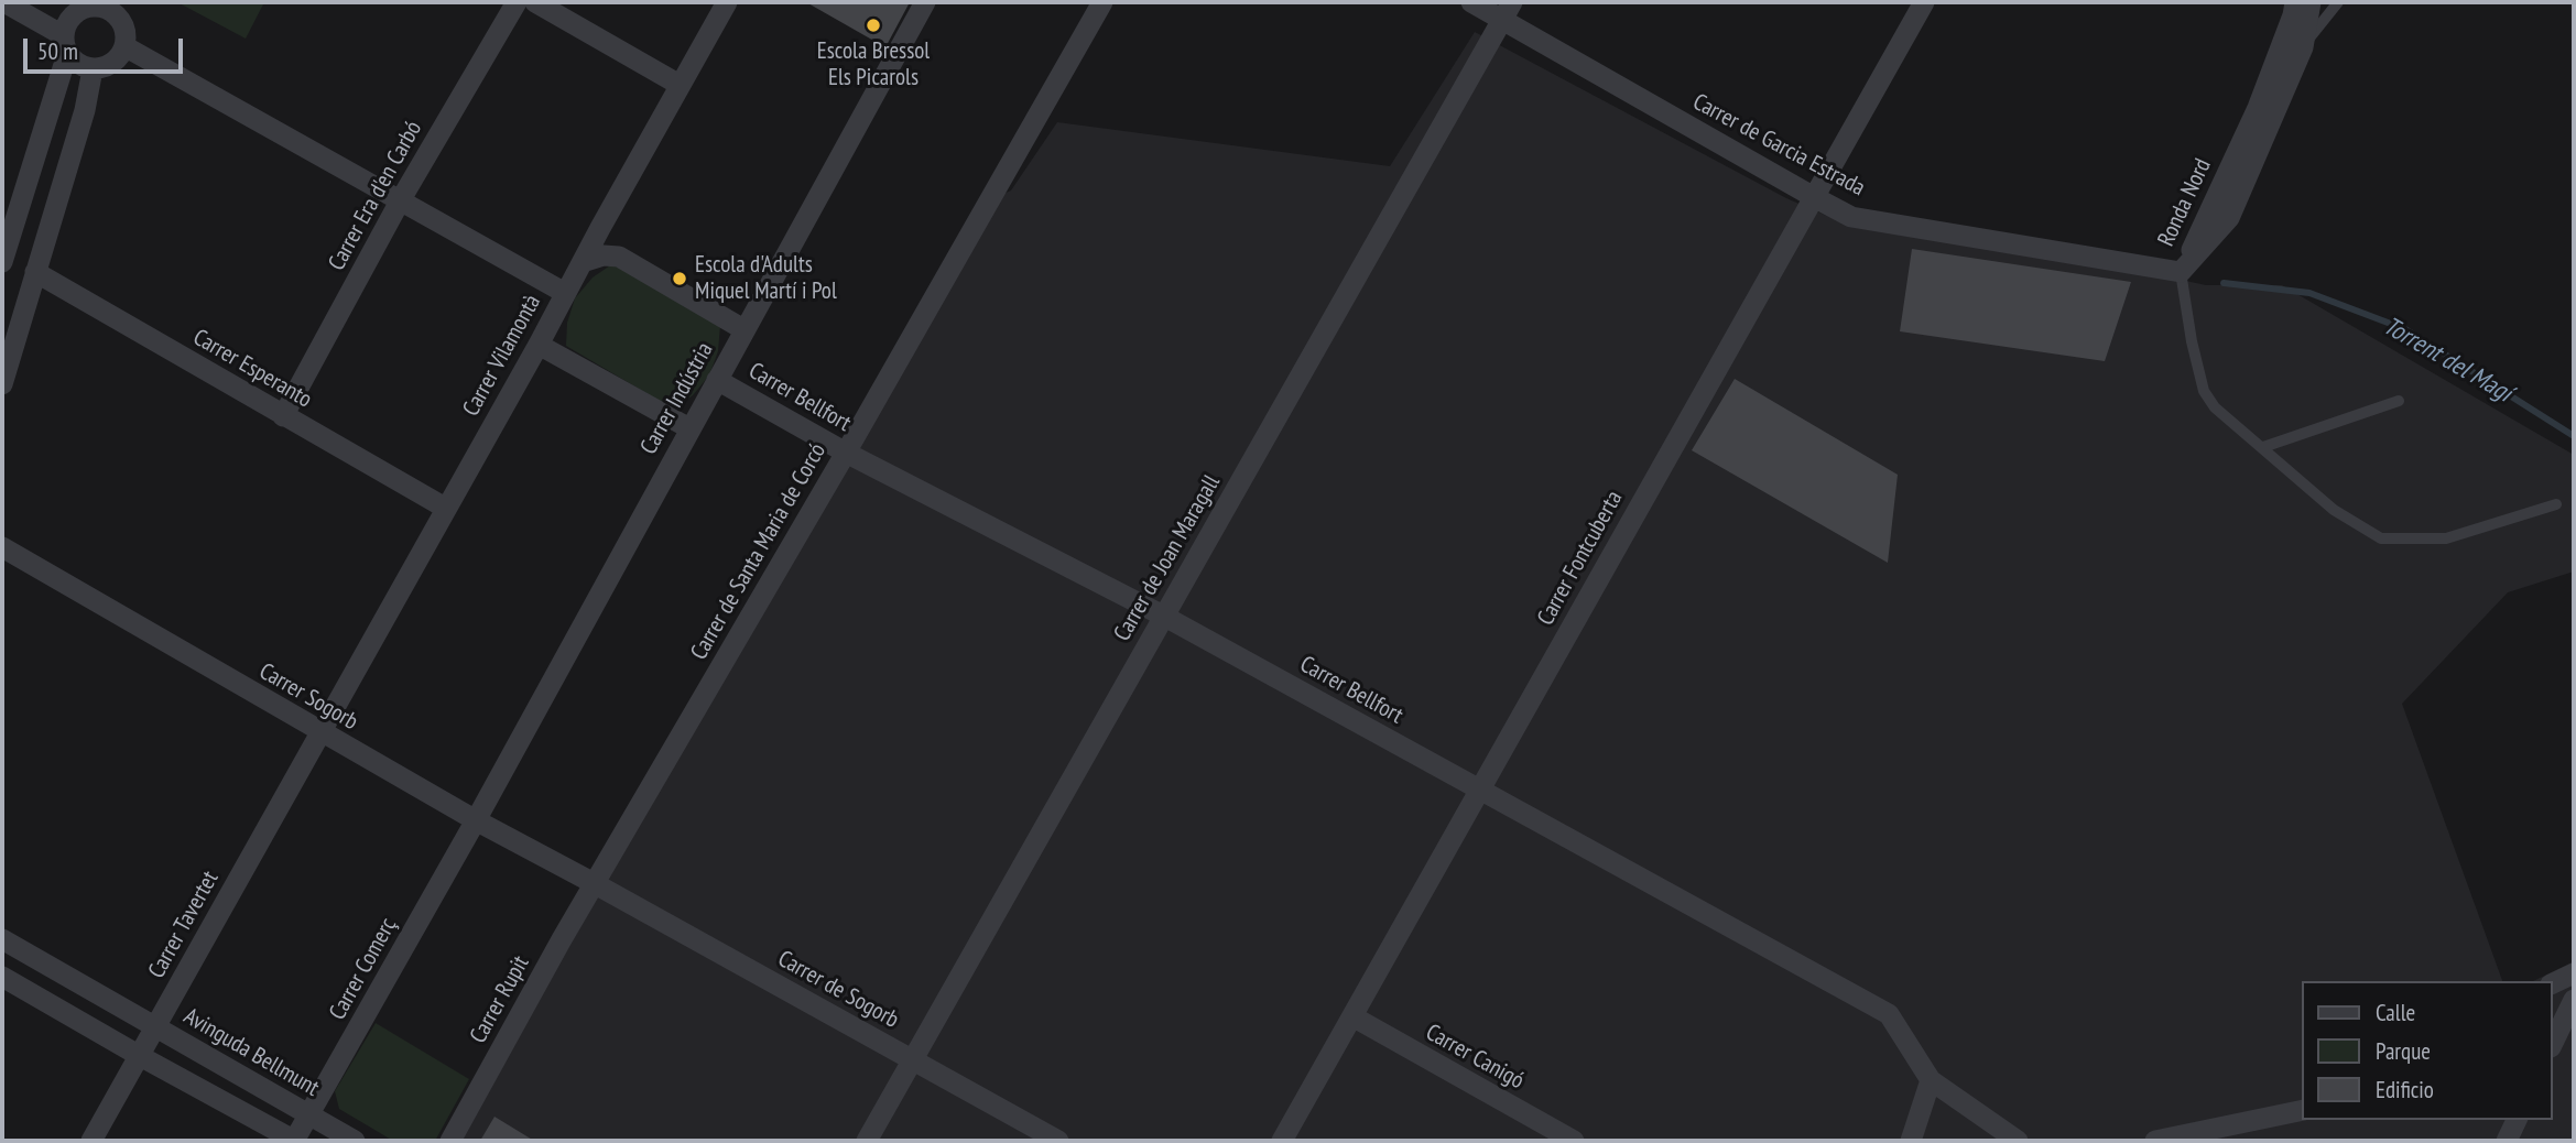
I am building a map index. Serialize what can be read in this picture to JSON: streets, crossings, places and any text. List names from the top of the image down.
{
  "streets": {
    "street": [
      "Carrer de Garcia Estrada",
      "Carrer Era d'en Carbó",
      "Ronda Nord",
      "Carrer Vilamontà",
      "Carrer Esperanto",
      "Carrer Bellfort",
      "Carrer Indústria",
      "Carrer de Santa Maria de Corcó",
      "Carrer de Joan Maragall",
      "Carrer Fontcuberta",
      "Carrer Sogorb",
      "Carrer Tavertet",
      "Carrer Comerç",
      "Carrer de Sogorb",
      "Carrer Rupit",
      "Avinguda Bellmunt",
      "Carrer Canigó"
    ]
  },
  "crossings": [
    ["Carrer de Garcia Estrada", "Ronda Nord"],
    ["Carrer de Garcia Estrada", "Carrer de Joan Maragall"],
    ["Carrer de Garcia Estrada", "Carrer Fontcuberta"],
    ["Carrer Era d'en Carbó", "Carrer Esperanto"],
    ["Carrer Vilamontà", "Carrer Esperanto"],
    ["Carrer Vilamontà", "Carrer Sogorb"],
    ["Carrer Vilamontà", "Carrer Tavertet"],
    ["Carrer Bellfort", "Carrer Indústria"],
    ["Carrer Bellfort", "Carrer de Santa Maria de Corcó"],
    ["Carrer Bellfort", "Carrer de Joan Maragall"],
    ["Carrer Bellfort", "Carrer Fontcuberta"],
    ["Carrer Indústria", "Carrer Sogorb"],
    ["Carrer Indústria", "Carrer Comerç"],
    ["Carrer de Santa Maria de Corcó", "Carrer Sogorb"],
    ["Carrer de Santa Maria de Corcó", "Carrer de Sogorb"],
    ["Carrer de Santa Maria de Corcó", "Carrer Rupit"],
    ["Carrer de Joan Maragall", "Carrer de Sogorb"],
    ["Carrer Fontcuberta", "Carrer Canigó"],
    ["Carrer Sogorb", "Carrer Tavertet"],
    ["Carrer Sogorb", "Carrer Comerç"],
    ["Carrer Sogorb", "Carrer de Sogorb"],
    ["Carrer Sogorb", "Carrer Rupit"],
    ["Carrer Tavertet", "Avinguda Bellmunt"],
    ["Carrer Comerç", "Avinguda Bellmunt"],
    ["Carrer de Sogorb", "Carrer Rupit"]
  ],
  "water": ["Torrent del Magí"],
  "places": ["Escola Bressol Els Picarols", "Escola d'Adults Miquel Martí i Pol"],
  "legend": ["Calle", "Parque", "Edificio"],
  "scale_bar": "50 m"
}
